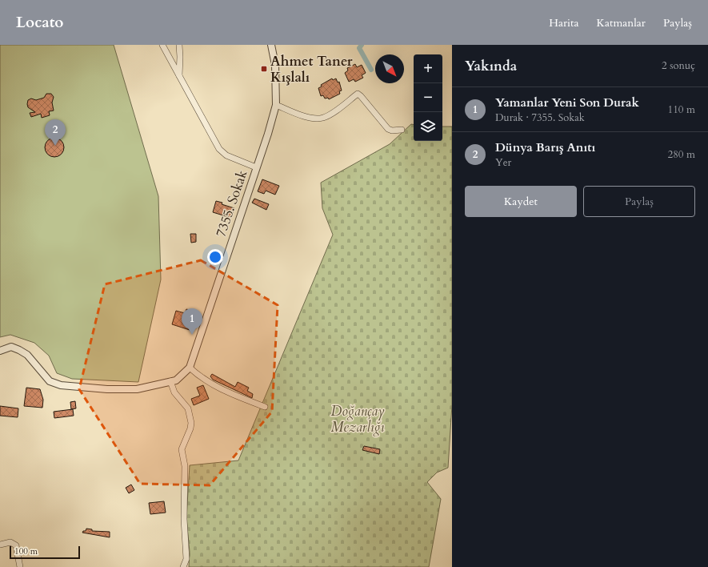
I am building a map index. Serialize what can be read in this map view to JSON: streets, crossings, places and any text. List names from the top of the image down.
{
  "streets": {
    "street": ["7355. Sokak"]
  },
  "parks": ["Doğançay Mezarlığı"],
  "places": {
    "transit": ["Ahmet Taner Kışlalı"]
  },
  "scale_bar": "100 m",
  "north": "bottom right",
  "page": {
    "header": "Locato",
    "nav": ["Harita", "Katmanlar", "Paylaş"],
    "heading": ["Yakında", "2 sonuç"],
    "map_buttons": ["+", "−"],
    "list": [
      {
        "mark": "1",
        "name": "Yamanlar Yeni Son Durak",
        "note": "Durak · 7355. Sokak",
        "value": "110 m"
      },
      {
        "mark": "2",
        "name": "Dünya Barış Anıtı",
        "note": "Yer",
        "value": "280 m"
      }
    ],
    "pins": ["2", "1"],
    "buttons": ["Kaydet", "Paylaş"],
    "scale": "100 m"
  }
}
